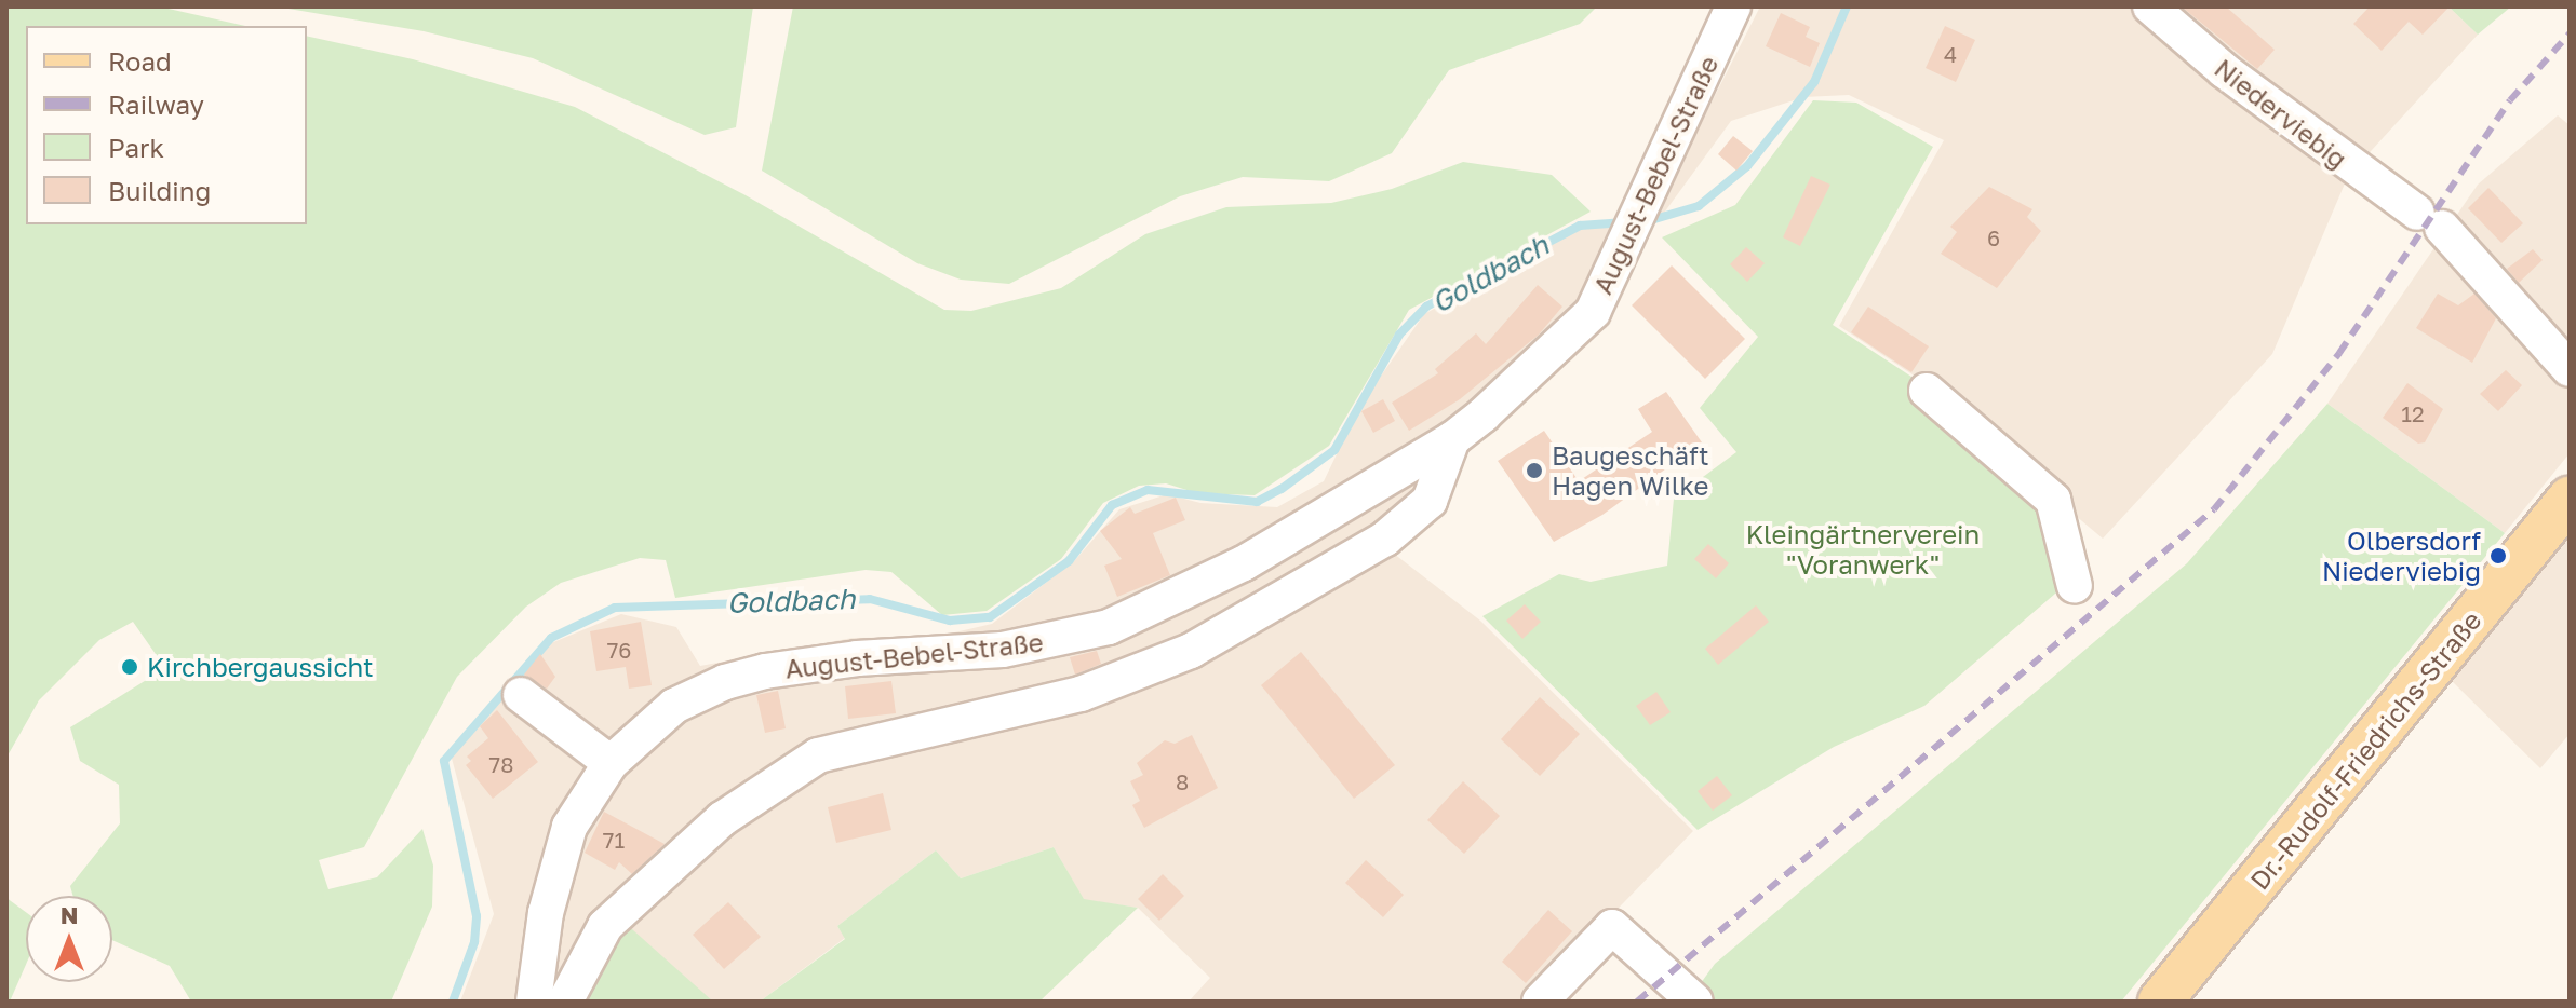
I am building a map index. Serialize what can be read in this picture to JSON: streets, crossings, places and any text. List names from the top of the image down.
{
  "streets": {
    "main road": ["Dr.-Rudolf-Friedrichs-Straße"],
    "street": ["Niederviebig", "August-Bebel-Straße"]
  },
  "water": ["Goldbach"],
  "parks": ["Kleingärtnerverein \"Voranwerk\""],
  "places": ["Baugeschäft Hagen Wilke", "Olbersdorf Niederviebig", "Kirchbergaussicht"],
  "house_numbers": [
    "4",
    "6",
    "12",
    "76",
    "78",
    "8",
    "71"
  ],
  "legend": [
    "Road",
    "Railway",
    "Park",
    "Building"
  ],
  "north": "top"
}
